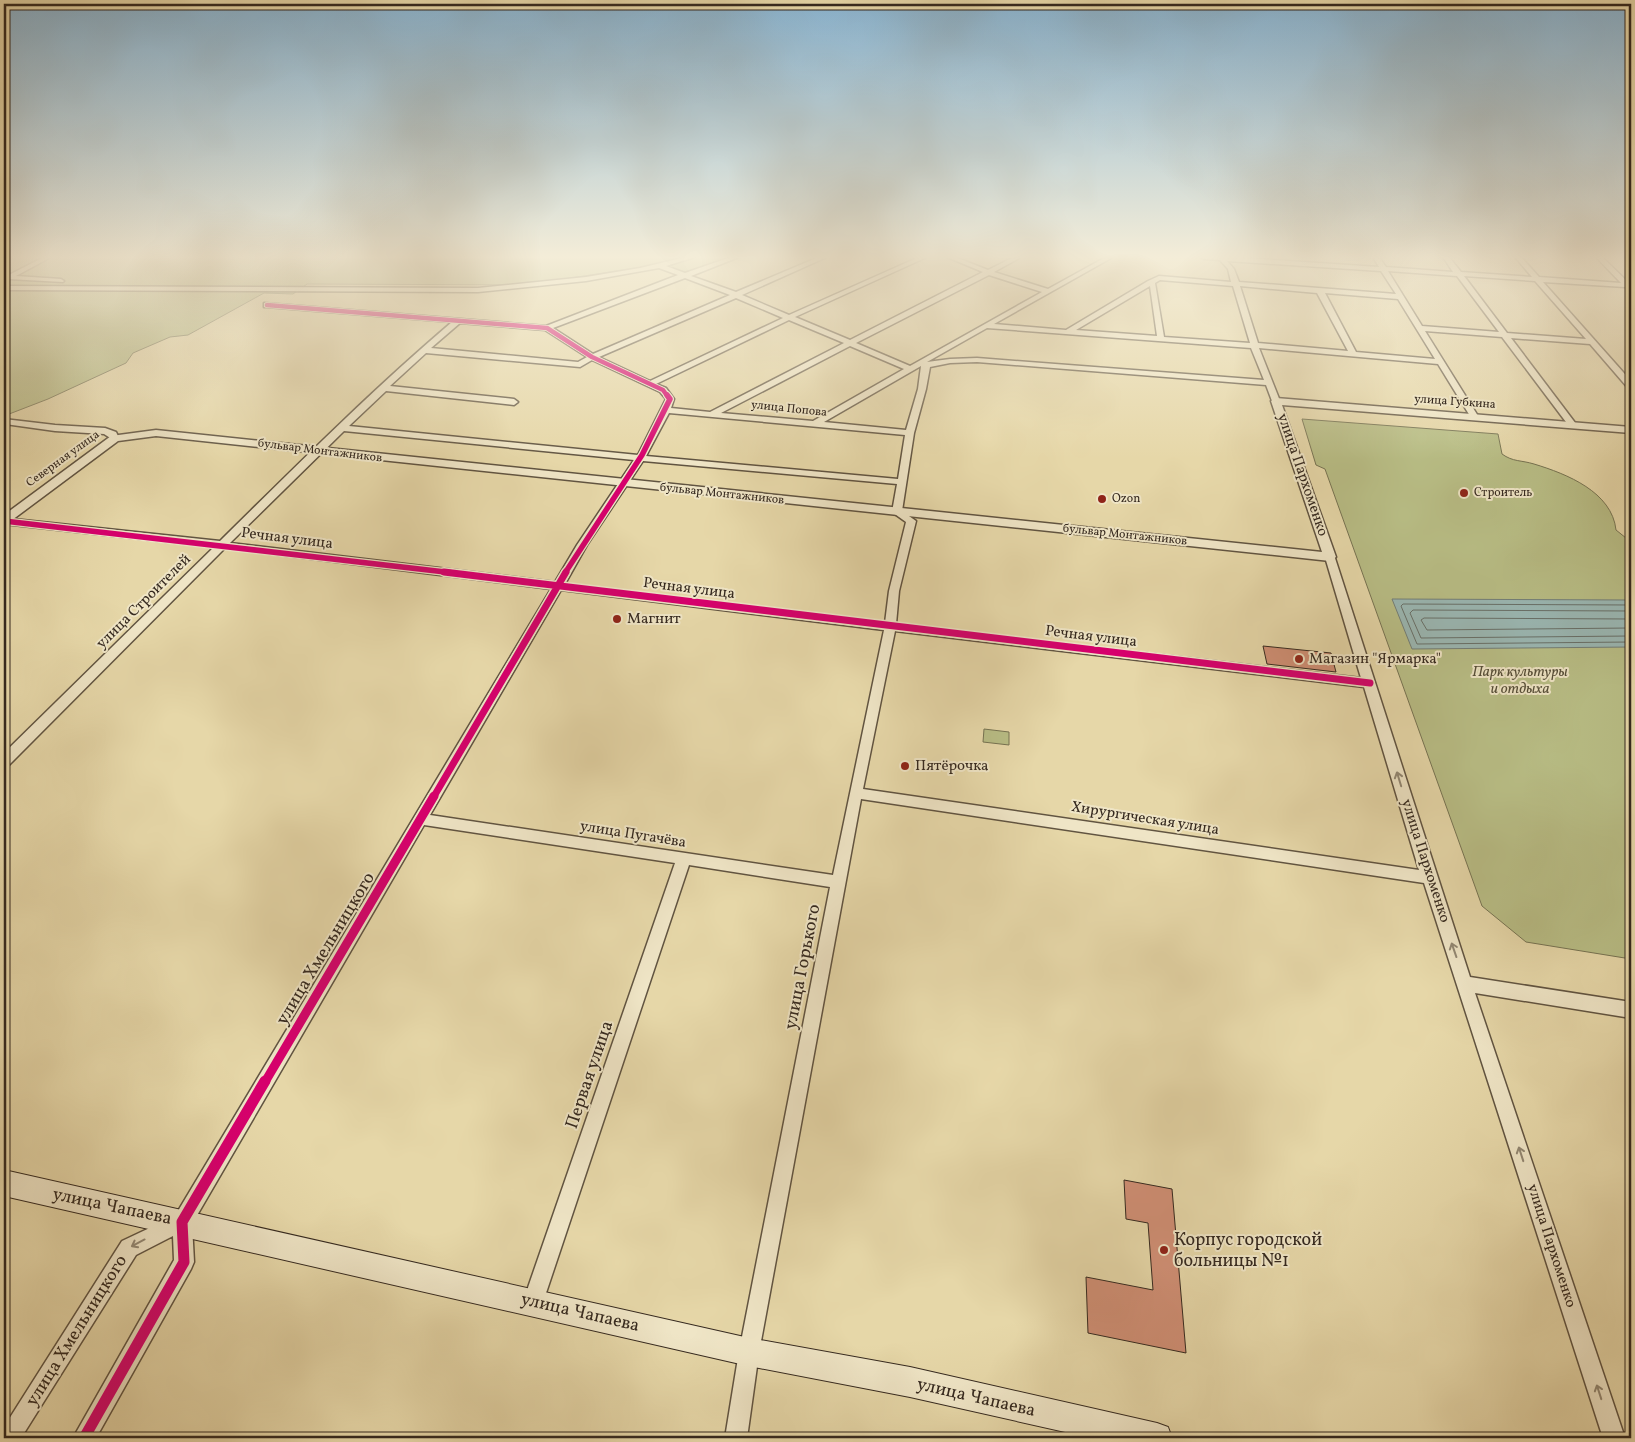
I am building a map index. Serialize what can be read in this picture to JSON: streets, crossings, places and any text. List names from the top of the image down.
{
  "streets": {
    "main road": ["улица Чапаева"],
    "street": [
      "улица Губкина",
      "улица Попова",
      "бульвар Монтажников",
      "Северная улица",
      "улица Пархоменко",
      "Речная улица",
      "улица Строителей",
      "Хирургическая улица",
      "улица Пугачёва",
      "улица Хмельницкого",
      "улица Горького",
      "Первая улица"
    ]
  },
  "crossings": [
    ["улица Губкина", "улица Пархоменко"],
    ["улица Попова", "улица Хмельницкого"],
    ["бульвар Монтажников", "Северная улица"],
    ["бульвар Монтажников", "улица Пархоменко"],
    ["бульвар Монтажников", "улица Строителей"],
    ["бульвар Монтажников", "улица Хмельницкого"],
    ["бульвар Монтажников", "улица Горького"],
    ["Северная улица", "Речная улица"],
    ["улица Пархоменко", "Речная улица"],
    ["улица Пархоменко", "Хирургическая улица"],
    ["Речная улица", "улица Строителей"],
    ["Речная улица", "улица Хмельницкого"],
    ["Речная улица", "улица Горького"],
    ["Хирургическая улица", "улица Горького"],
    ["улица Пугачёва", "улица Хмельницкого"],
    ["улица Пугачёва", "улица Горького"],
    ["улица Пугачёва", "Первая улица"],
    ["улица Хмельницкого", "улица Чапаева"],
    ["улица Горького", "улица Чапаева"],
    ["Первая улица", "улица Чапаева"]
  ],
  "one_way": ["улица Пархоменко"],
  "parks": ["Парк культуры и отдыха"],
  "places": [
    "Строитель",
    "Ozon",
    "Магнит",
    "Магазин \"Ярмарка\"",
    "Пятёрочка",
    "Корпус городской больницы №1"
  ]
}
